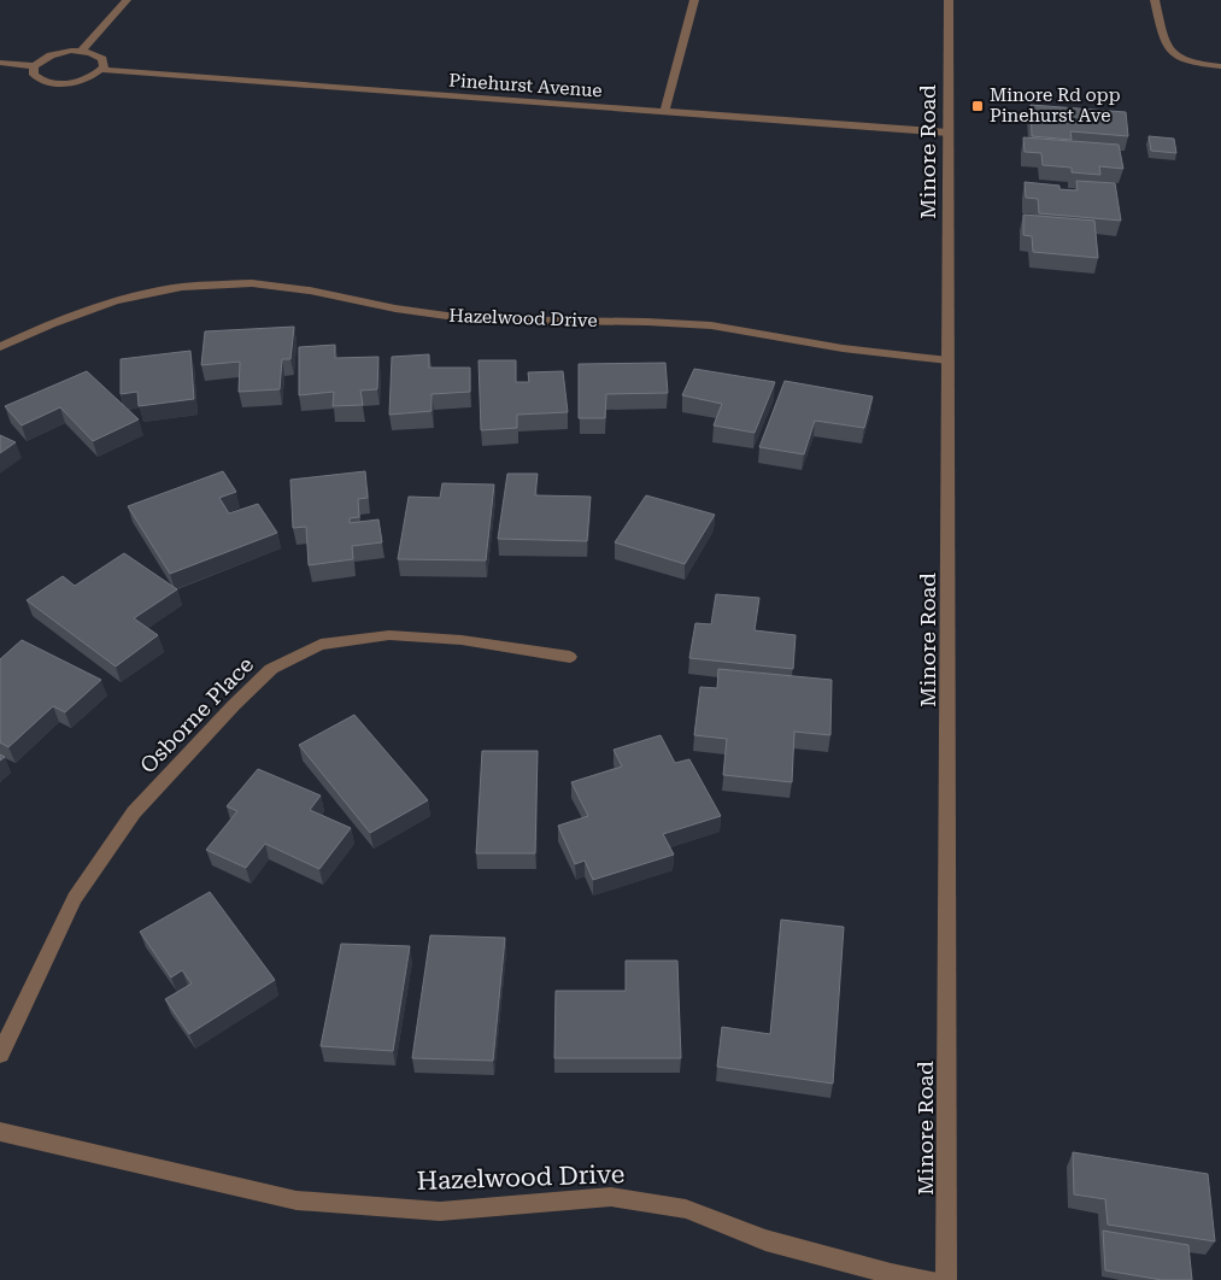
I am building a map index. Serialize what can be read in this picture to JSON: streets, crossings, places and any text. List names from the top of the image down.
{
  "streets": {
    "street": [
      "Pinehurst Avenue",
      "Minore Road",
      "Hazelwood Drive",
      "Osborne Place"
    ]
  },
  "crossings": [
    ["Pinehurst Avenue", "Minore Road"],
    ["Minore Road", "Hazelwood Drive"]
  ],
  "places": {
    "transit": ["Minore Rd opp Pinehurst Ave"]
  }
}
